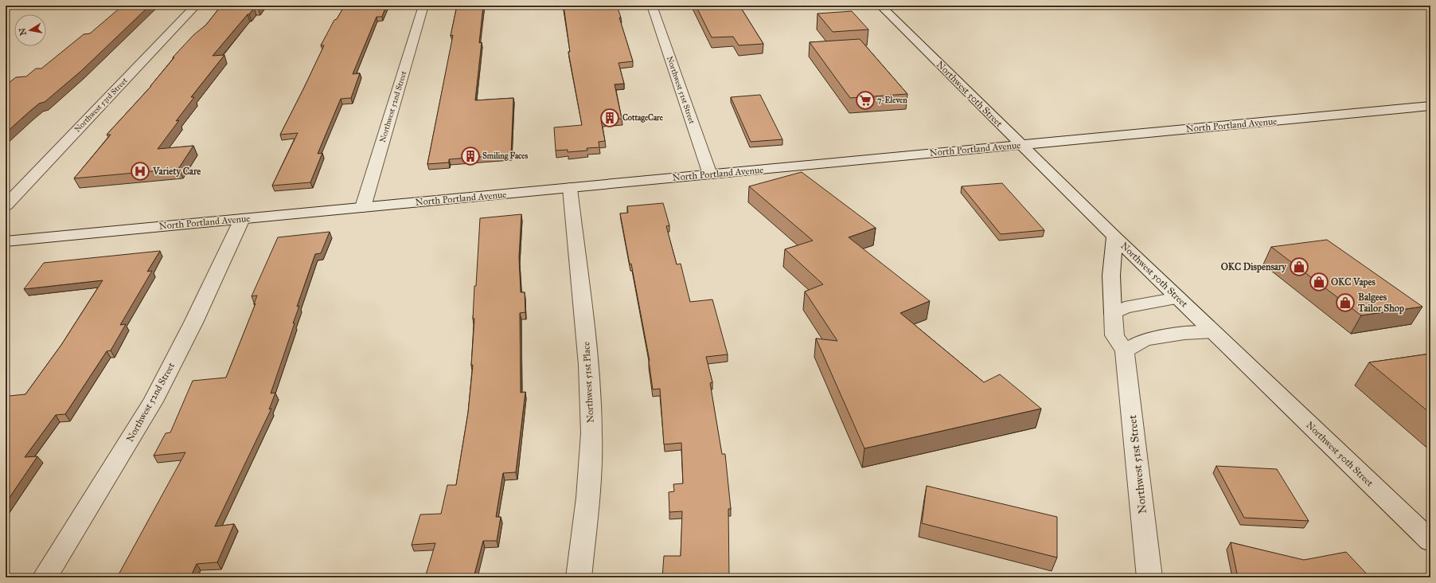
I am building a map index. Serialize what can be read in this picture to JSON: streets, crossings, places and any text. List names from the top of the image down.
{
  "streets": {
    "street": [
      "Northwest 51st Street",
      "Northwest 50th Street",
      "Northwest 53rd Street",
      "Northwest 52nd Street",
      "North Portland Avenue",
      "Northwest 51st Place"
    ]
  },
  "crossings": [
    ["Northwest 51st Street", "Northwest 50th Street"],
    ["Northwest 51st Street", "North Portland Avenue"],
    ["Northwest 50th Street", "North Portland Avenue"],
    ["Northwest 52nd Street", "North Portland Avenue"],
    ["North Portland Avenue", "Northwest 51st Place"]
  ],
  "places": {
    "supermarket": ["7-Eleven"],
    "building": ["CottageCare", "Smiling Faces"],
    "hospital": ["Variety Care"],
    "shop": ["OKC Dispensary", "OKC Vapes", "Balgees Tailor Shop"]
  },
  "north": "left"
}
